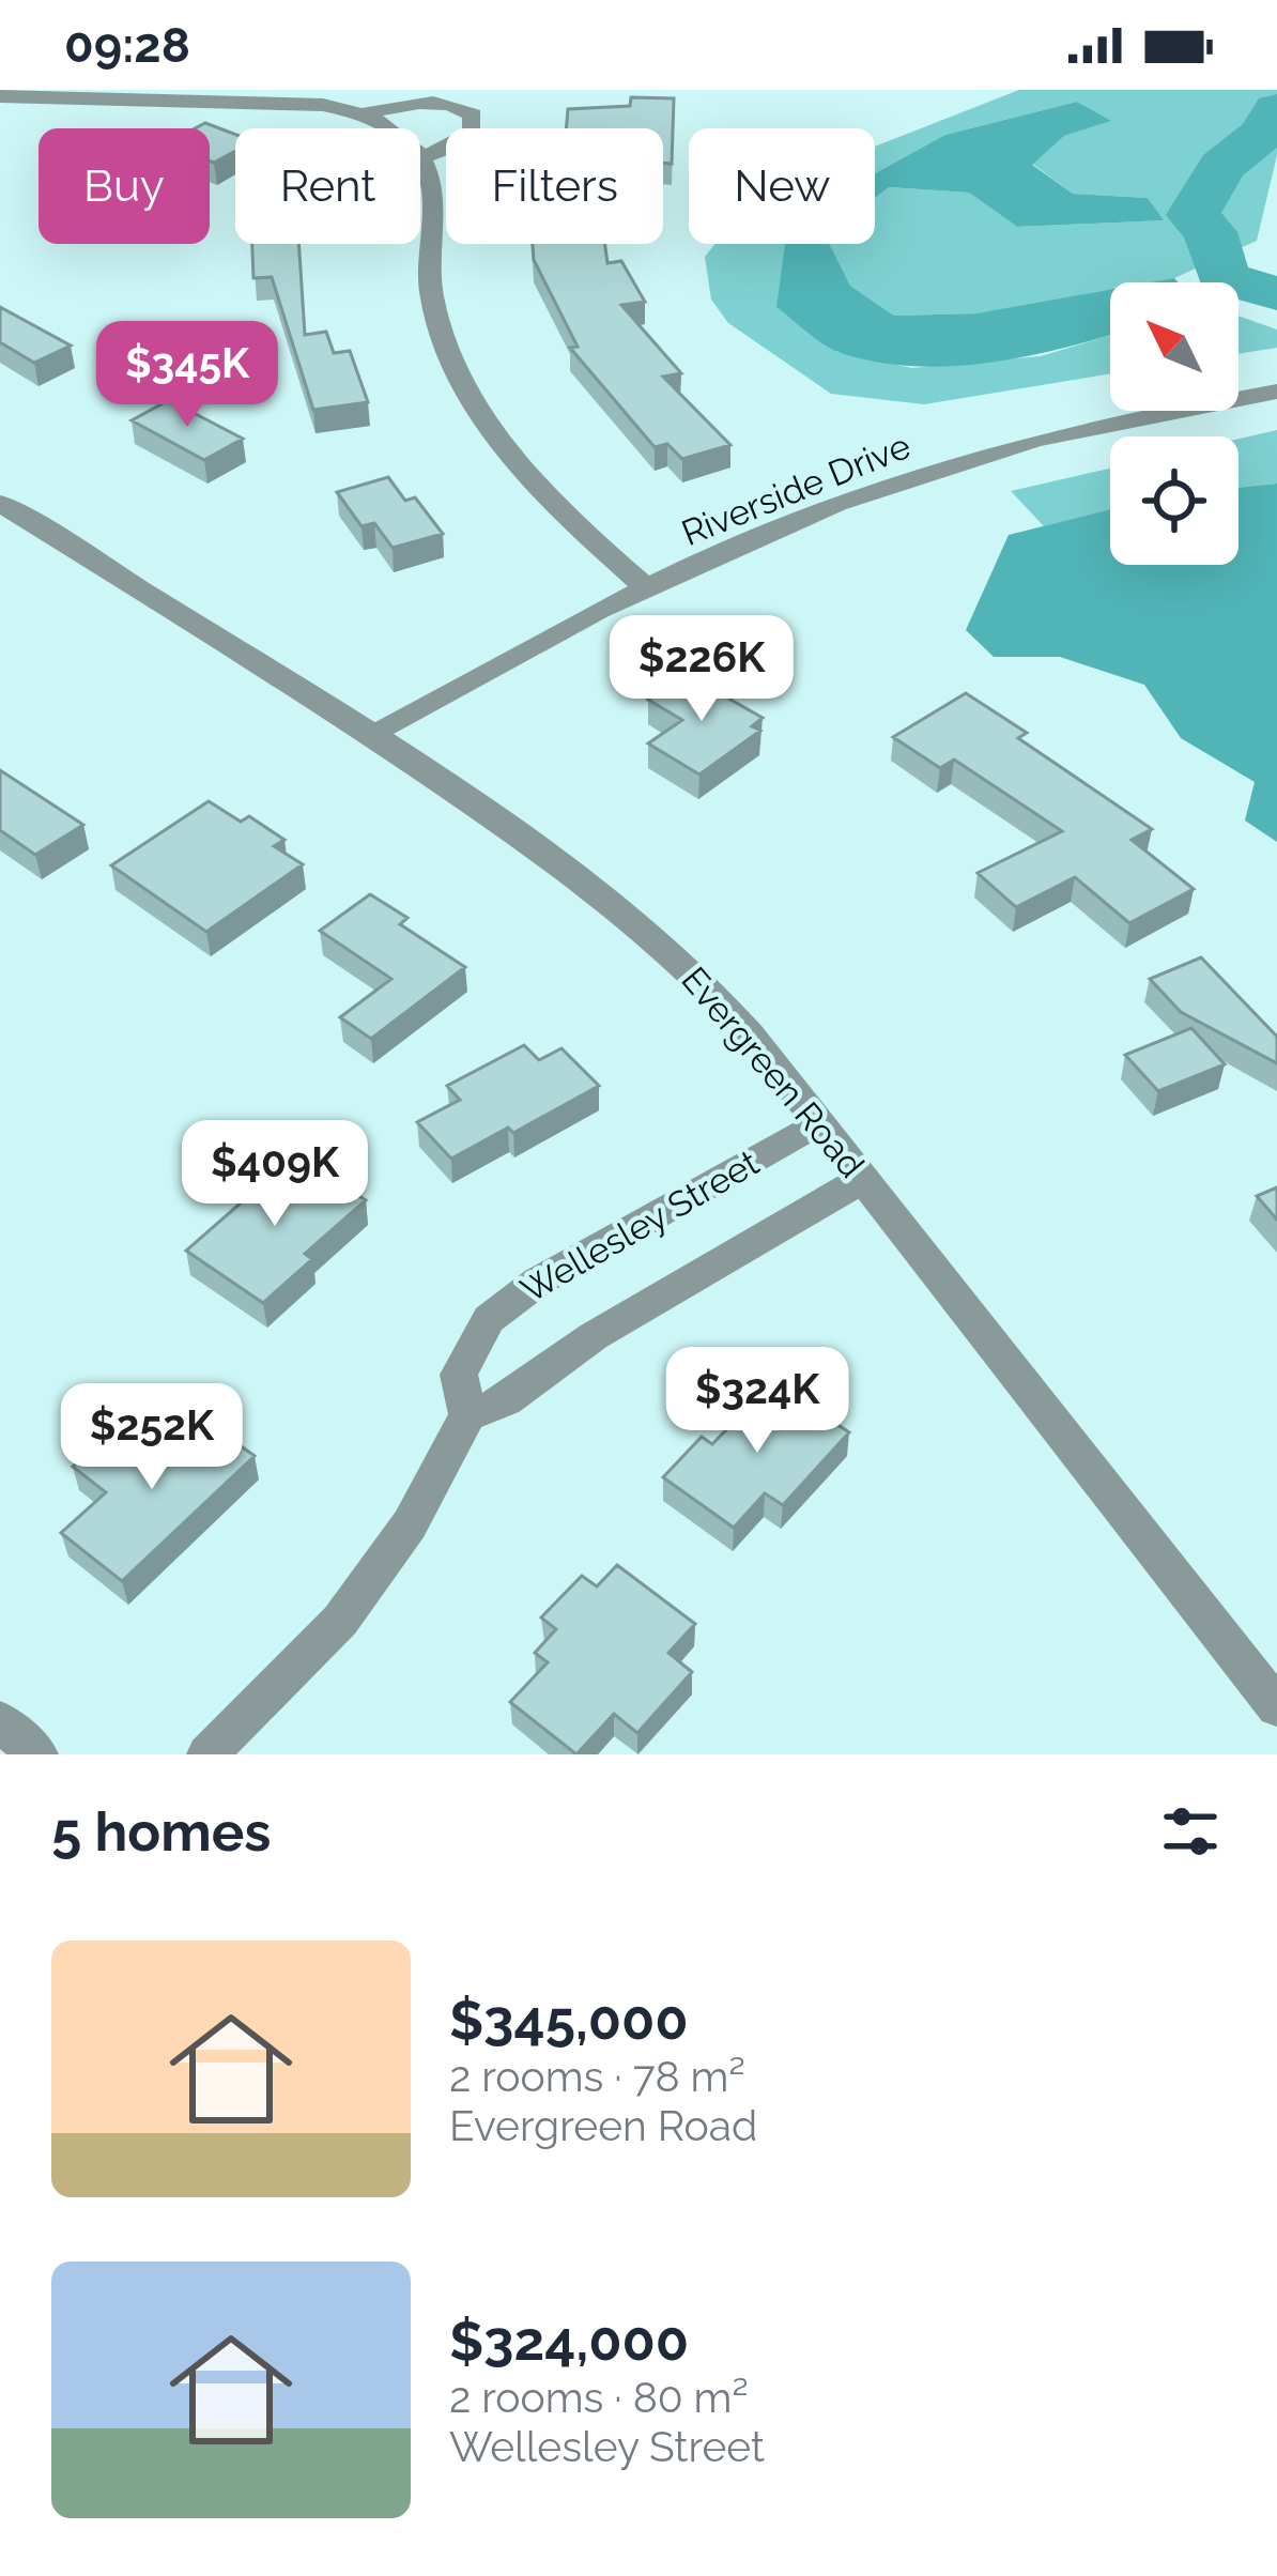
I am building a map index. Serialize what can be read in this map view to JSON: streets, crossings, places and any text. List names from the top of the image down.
{
  "streets": {
    "street": ["Riverside Drive", "Evergreen Road", "Wellesley Street"]
  },
  "crossings": [
    ["Riverside Drive", "Evergreen Road"],
    ["Evergreen Road", "Wellesley Street"]
  ],
  "north": "top left",
  "page": {
    "status": "09:28",
    "chip": [
      "Buy",
      "Rent",
      "Filters",
      "New"
    ],
    "price": [
      "$345K",
      "$226K",
      "$409K",
      "$324K",
      "$252K"
    ],
    "heading": "5 homes",
    "list": [
      {
        "name": "$345,000",
        "note": "2 rooms · 78 m² · Evergreen Road"
      },
      {
        "name": "$324,000",
        "note": "2 rooms · 80 m² · Wellesley Street"
      }
    ]
  }
}
